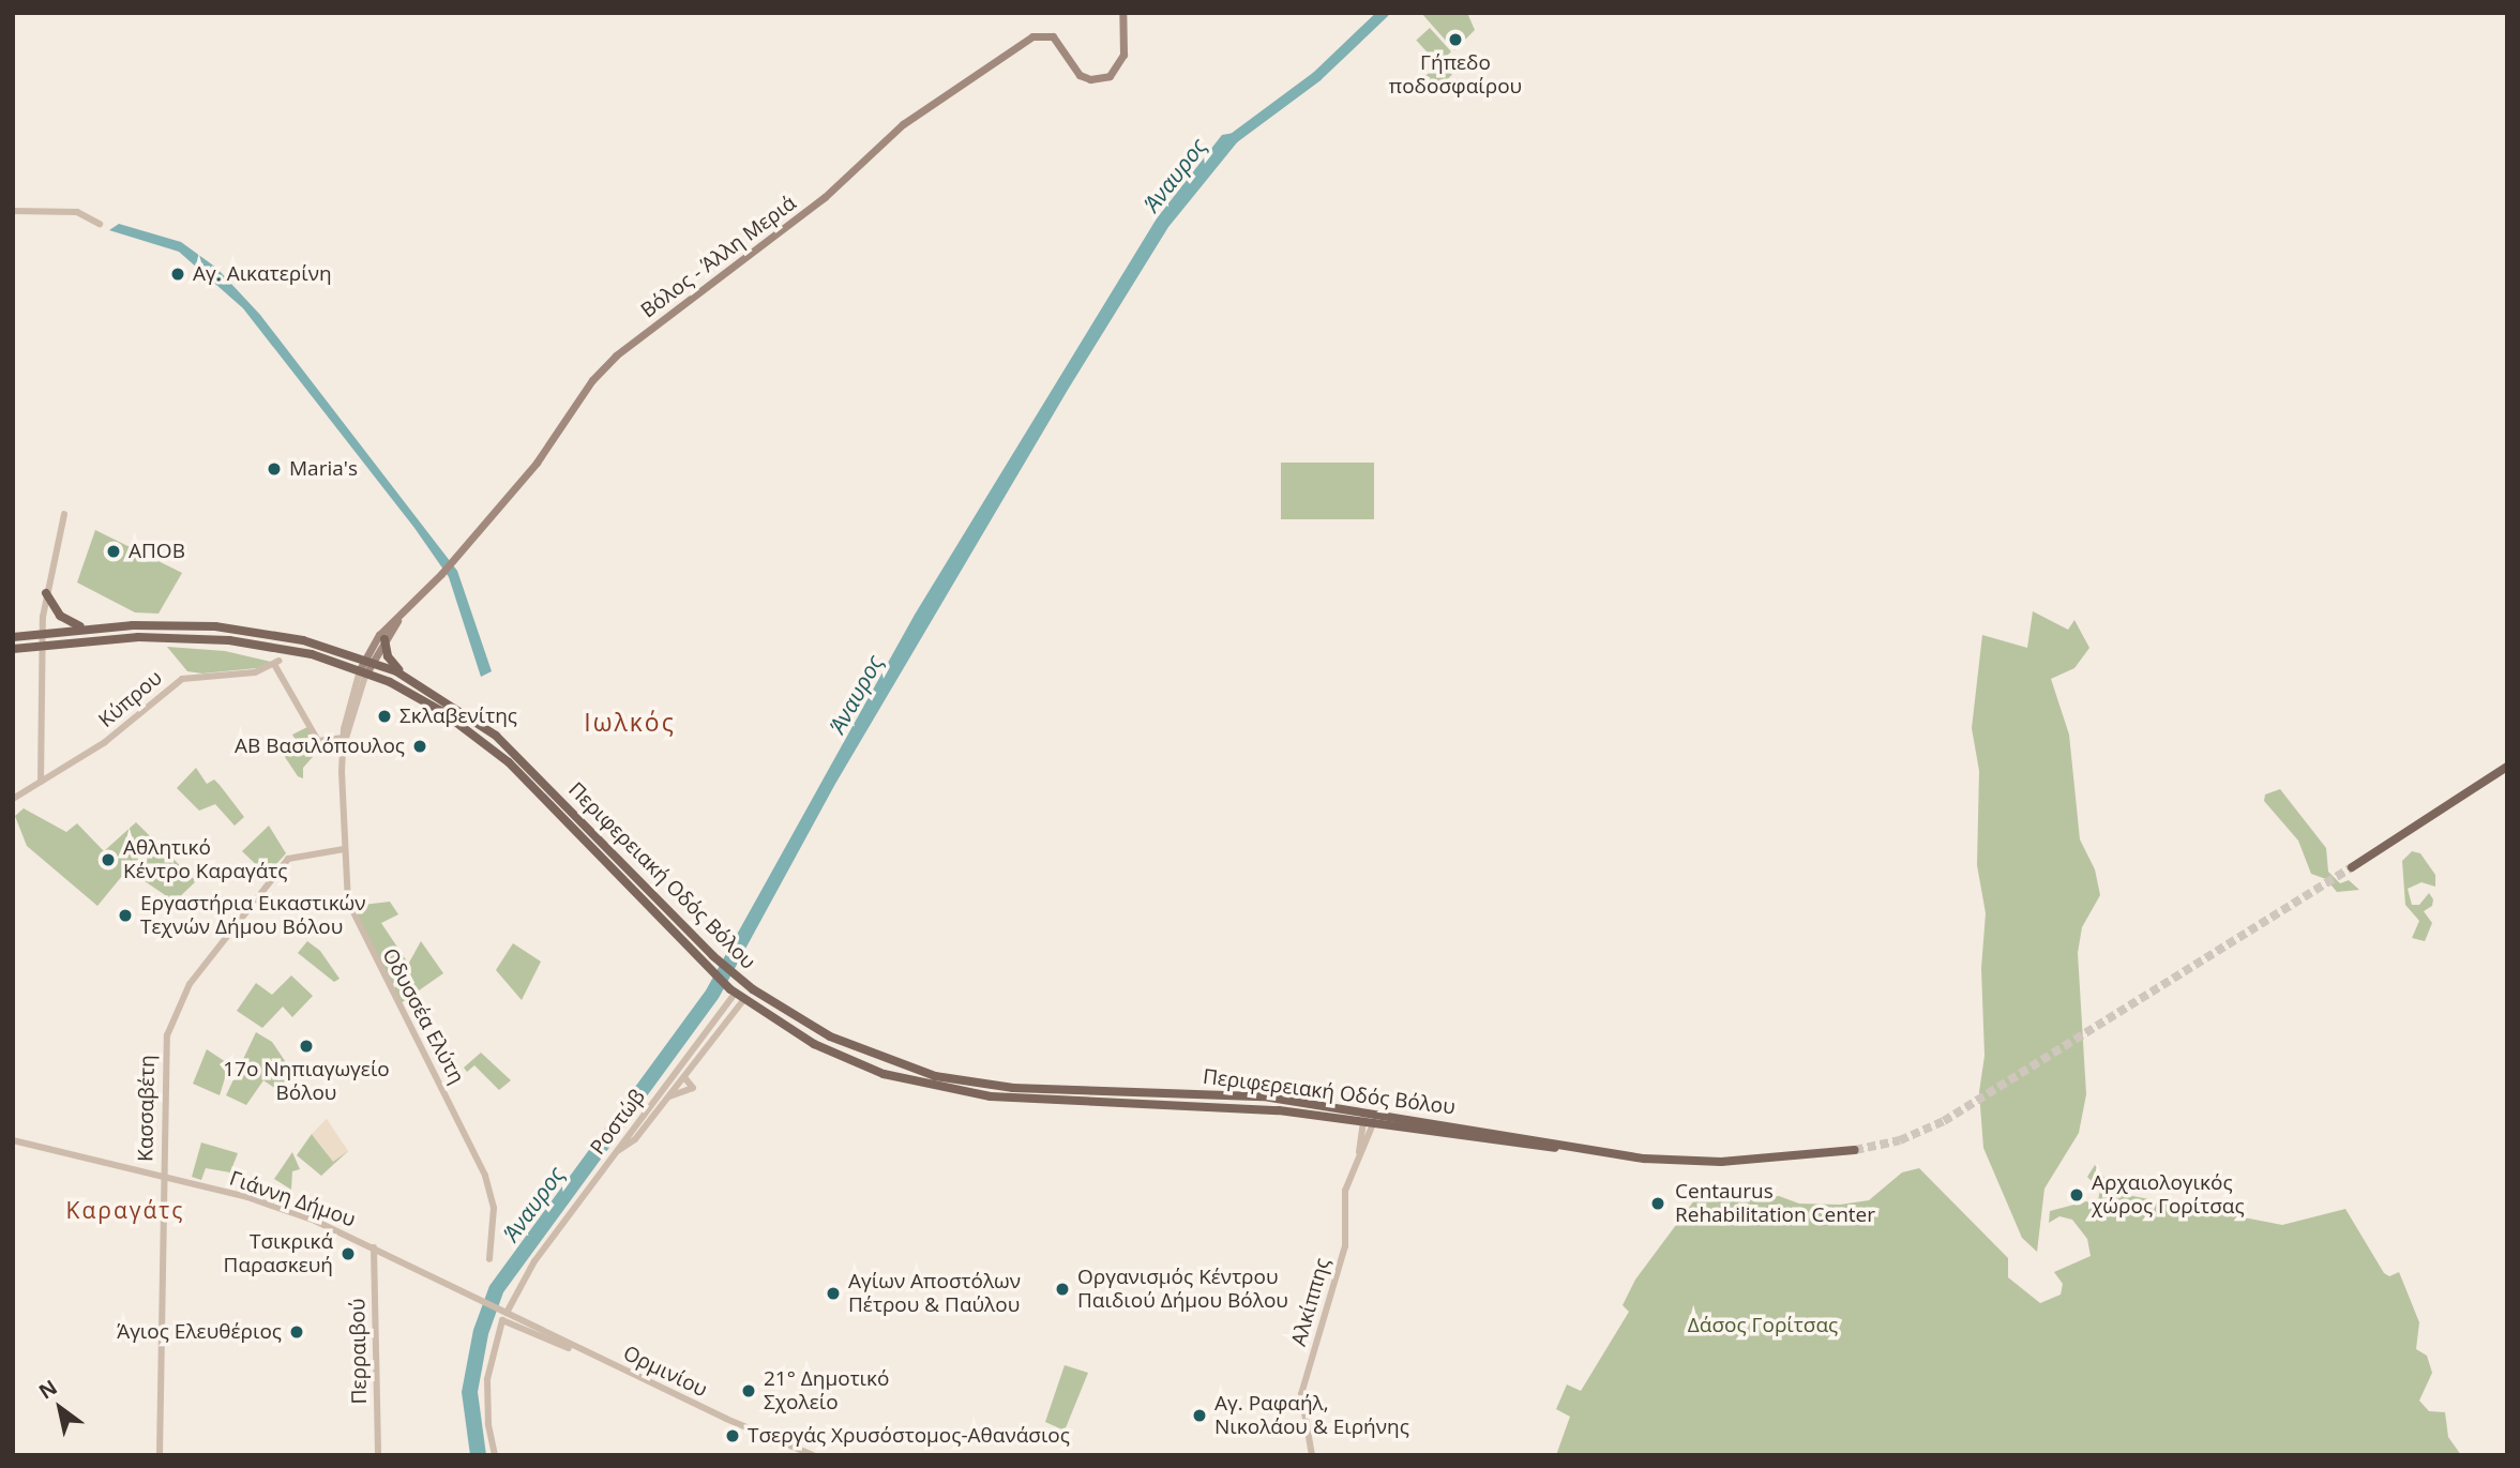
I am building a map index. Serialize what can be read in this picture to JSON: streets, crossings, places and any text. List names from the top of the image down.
{
  "streets": {
    "main road": ["Βόλος - Άλλη Μεριά", "Περιφερειακή Οδός Βόλου"],
    "street": [
      "Κύπρου",
      "Οδυσσέα Ελύτη",
      "Κασσαβέτη",
      "Ροστώβ",
      "Γιάννη Δήμου",
      "Αλκίππης",
      "Περραιβού",
      "Ορμινίου"
    ]
  },
  "crossings": [
    ["Βόλος - Άλλη Μεριά", "Περιφερειακή Οδός Βόλου"],
    ["Βόλος - Άλλη Μεριά", "Οδυσσέα Ελύτη"],
    ["Κύπρου", "Οδυσσέα Ελύτη"],
    ["Περιφερειακή Οδός Βόλου", "Οδυσσέα Ελύτη"],
    ["Περιφερειακή Οδός Βόλου", "Ροστώβ"],
    ["Περιφερειακή Οδός Βόλου", "Αλκίππης"],
    ["Οδυσσέα Ελύτη", "Κασσαβέτη"],
    ["Κασσαβέτη", "Γιάννη Δήμου"],
    ["Ροστώβ", "Γιάννη Δήμου"],
    ["Ροστώβ", "Ορμινίου"],
    ["Γιάννη Δήμου", "Περραιβού"],
    ["Γιάννη Δήμου", "Ορμινίου"]
  ],
  "districts": ["Ιωλκός", "Καραγάτς"],
  "water": ["Άναυρος"],
  "parks": ["Δάσος Γορίτσας"],
  "places": [
    "Γήπεδο ποδοσφαίρου",
    "Αγ. Αικατερίνη",
    "Maria's",
    "ΑΠΟΒ",
    "Σκλαβενίτης",
    "ΑΒ Βασιλόπουλος",
    "Αθλητικό Κέντρο Καραγάτς",
    "Εργαστήρια Εικαστικών Τεχνών Δήμου Βόλου",
    "17ο Νηπιαγωγείο Βόλου",
    "Αρχαιολογικός χώρος Γορίτσας",
    "Centaurus Rehabilitation Center",
    "Τσικρικά Παρασκευή",
    "Οργανισμός Κέντρου Παιδιού Δήμου Βόλου",
    "Αγίων Αποστόλων Πέτρου & Παύλου",
    "Άγιος Ελευθέριος",
    "21° Δημοτικό Σχολείο",
    "Αγ. Ραφαήλ, Νικολάου & Ειρήνης",
    "Τσεργάς Χρυσόστομος-Αθανάσιος"
  ],
  "north": "top left"
}
